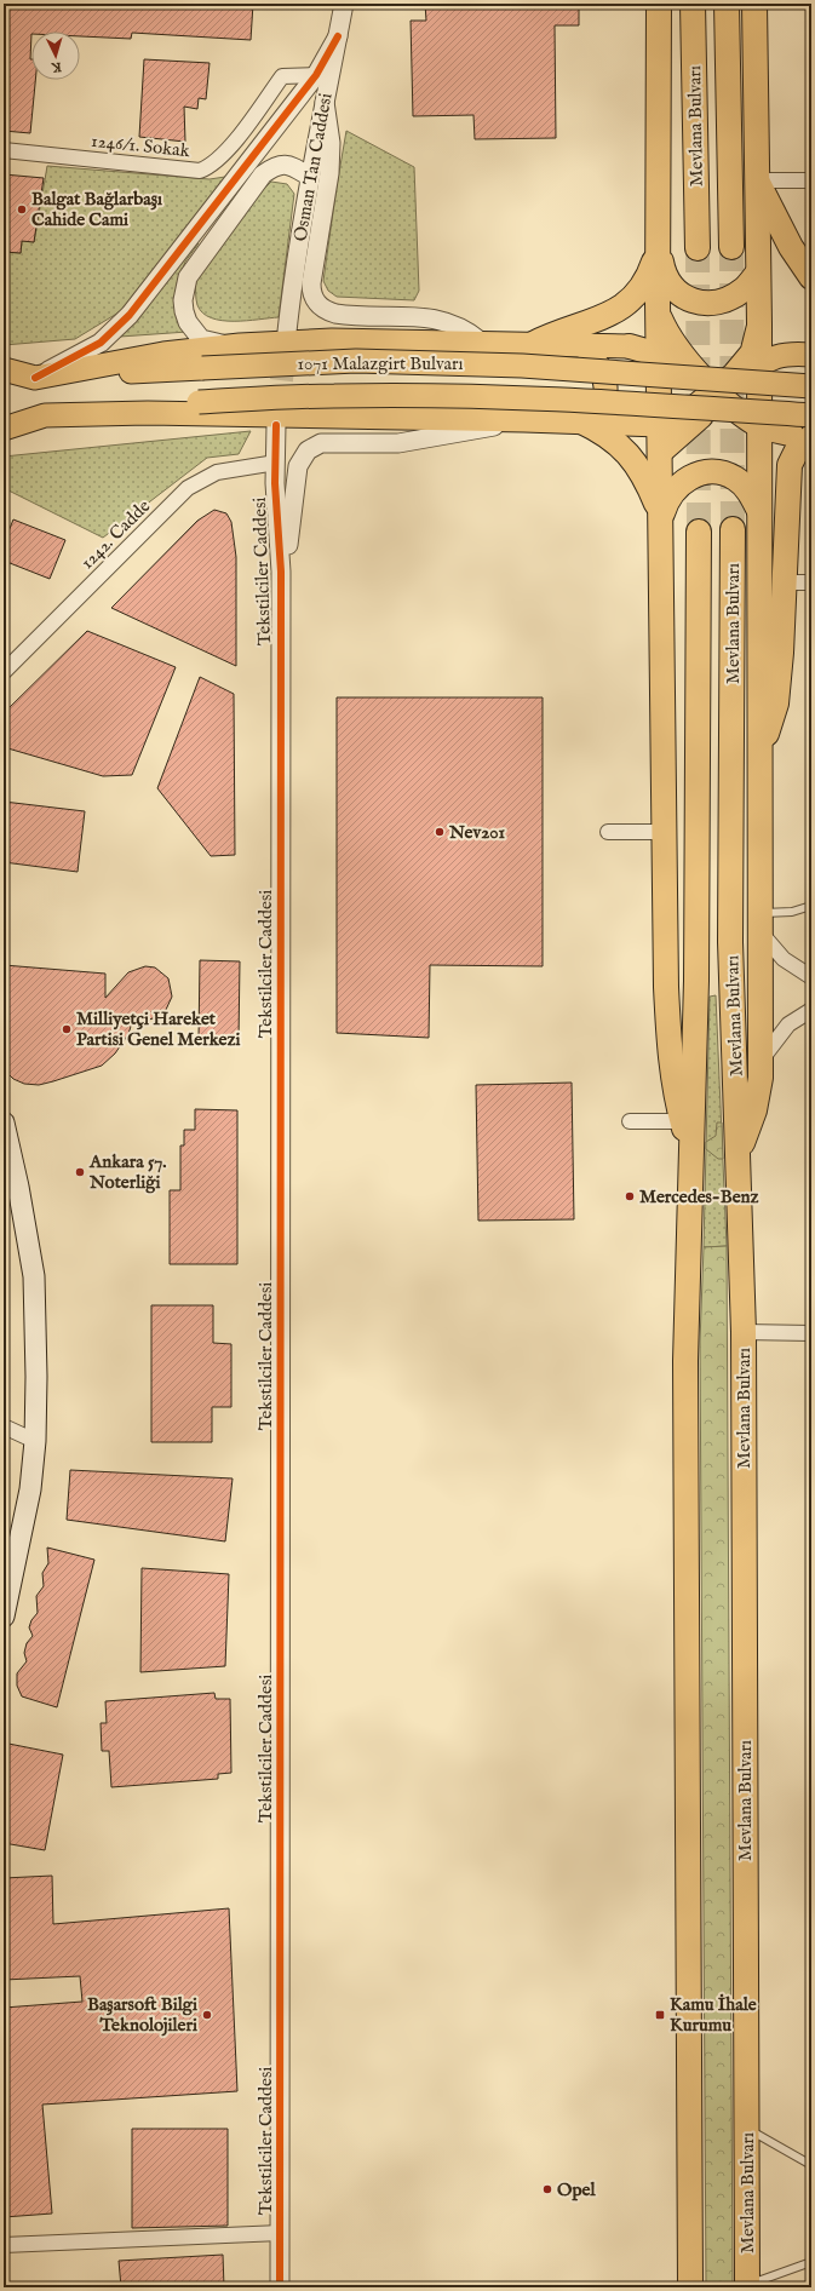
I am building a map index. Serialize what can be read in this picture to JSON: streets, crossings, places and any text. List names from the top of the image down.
{
  "streets": {
    "highway": ["Mevlana Bulvarı"],
    "main road": ["1071 Malazgirt Bulvarı"],
    "street": [
      "1246/1. Sokak",
      "Osman Tan Caddesi",
      "1242. Cadde",
      "Tekstilciler Caddesi"
    ]
  },
  "crossings": [
    ["1242. Cadde", "Tekstilciler Caddesi"]
  ],
  "places": {
    "other": [
      "Balgat Bağlarbaşı Cahide Cami",
      "Nev201",
      "Milliyetçi Hareket Partisi Genel Merkezi",
      "Ankara 57. Noterliği",
      "Mercedes-Benz",
      "Başarsoft Bilgi Teknolojileri",
      "Opel"
    ],
    "transit": ["Kamu İhale Kurumu"]
  },
  "north": "bottom"
}
